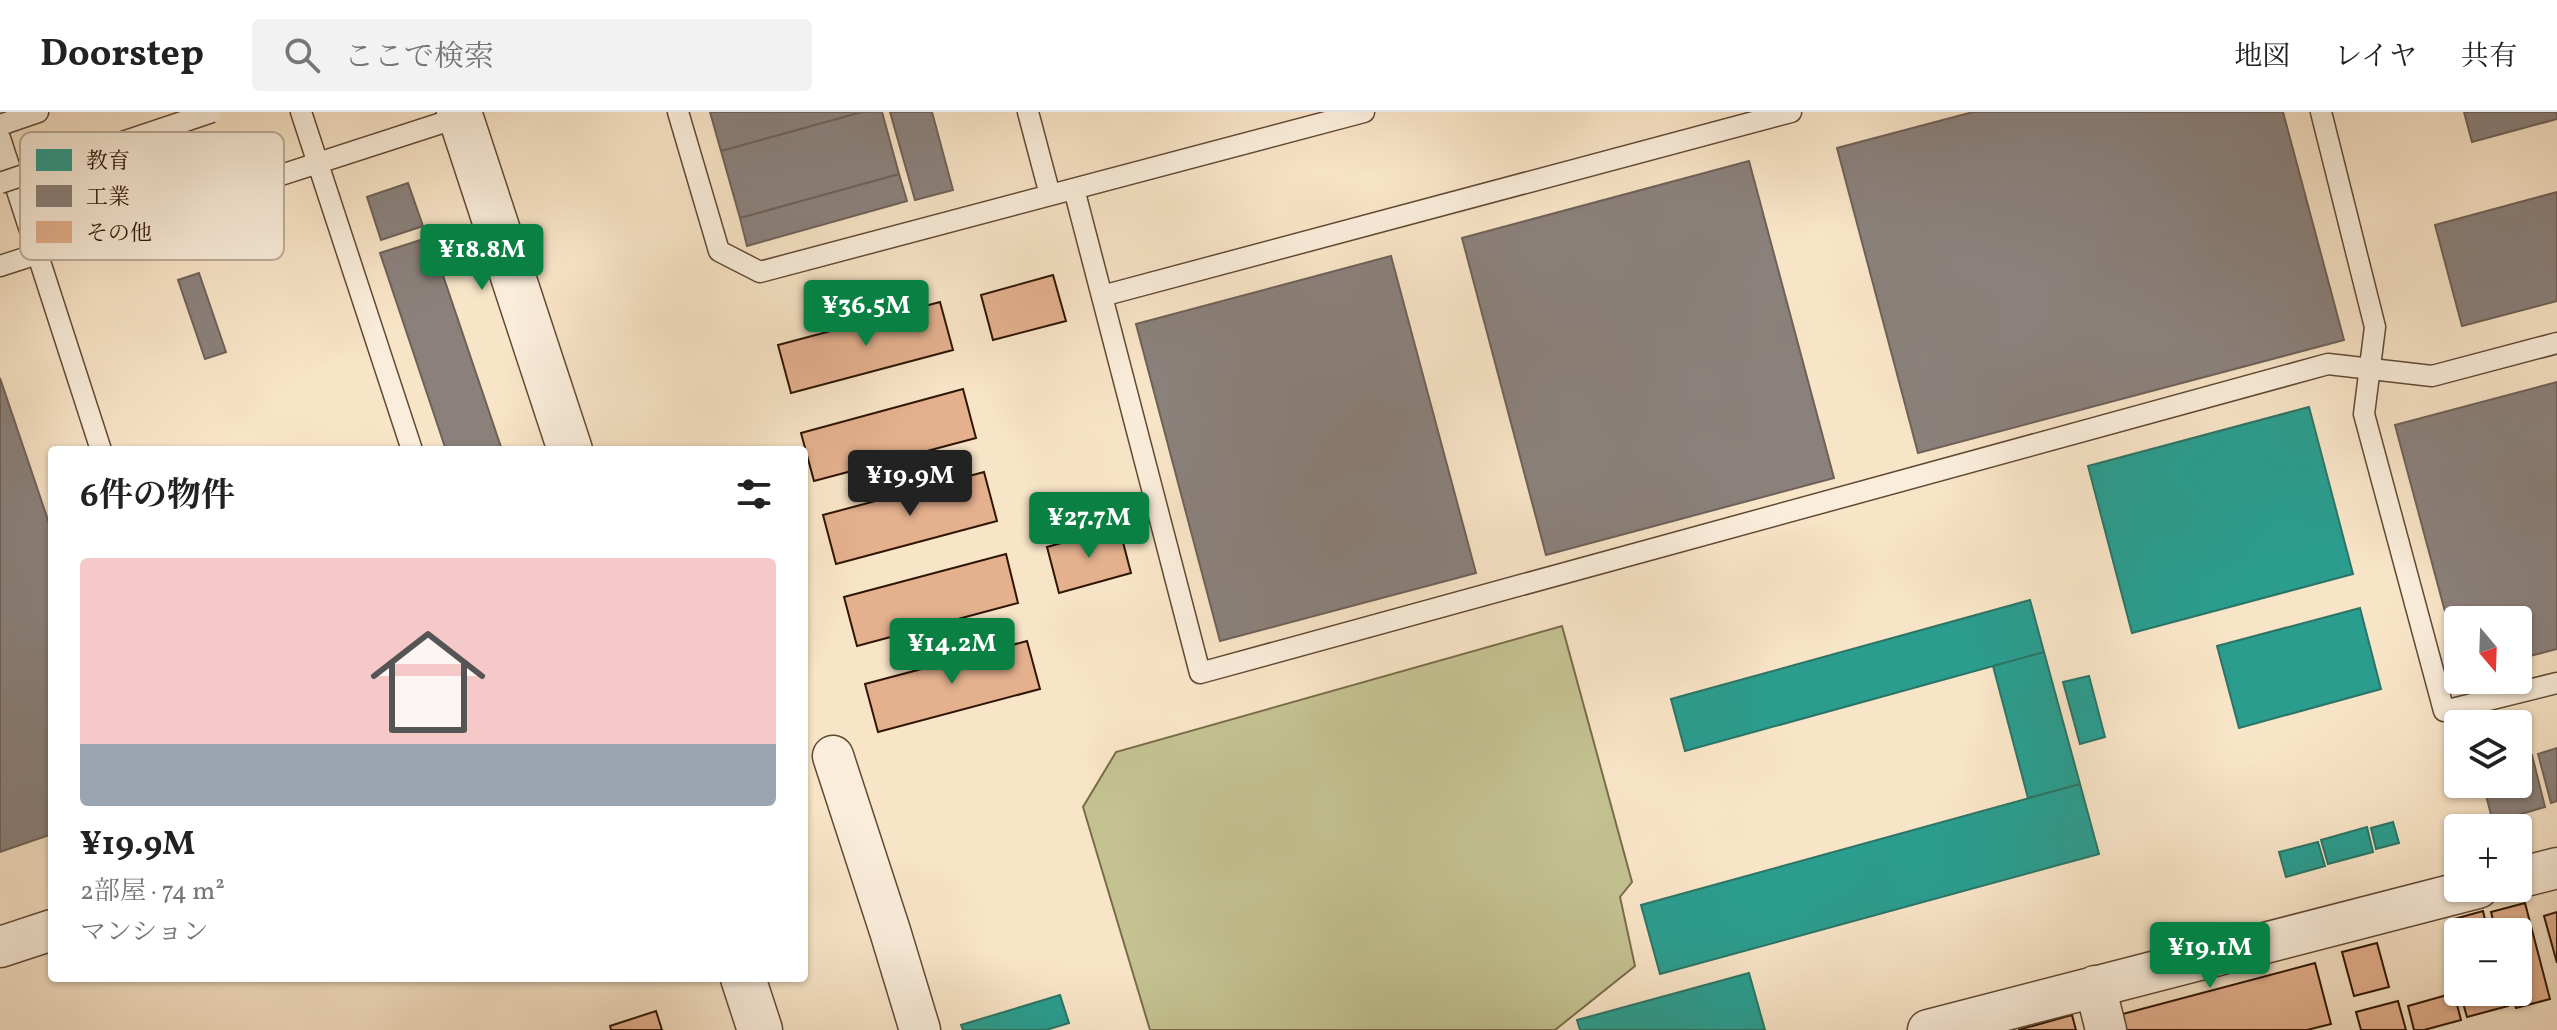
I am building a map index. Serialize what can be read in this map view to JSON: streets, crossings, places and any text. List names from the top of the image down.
{
  "legend": ["教育", "工業", "その他"],
  "north": "bottom",
  "page": {
    "header": "Doorstep",
    "search": "ここで検索",
    "nav": ["地図", "レイヤ", "共有"],
    "price": [
      "¥18.8M",
      "¥36.5M",
      "¥19.9M",
      "¥27.7M",
      "¥14.2M",
      "¥19.1M"
    ],
    "heading": "6件の物件",
    "list": [
      {
        "name": "¥19.9M",
        "note": "2部屋 · 74 m² · マンション"
      }
    ],
    "map_buttons": ["+", "−"]
  }
}
